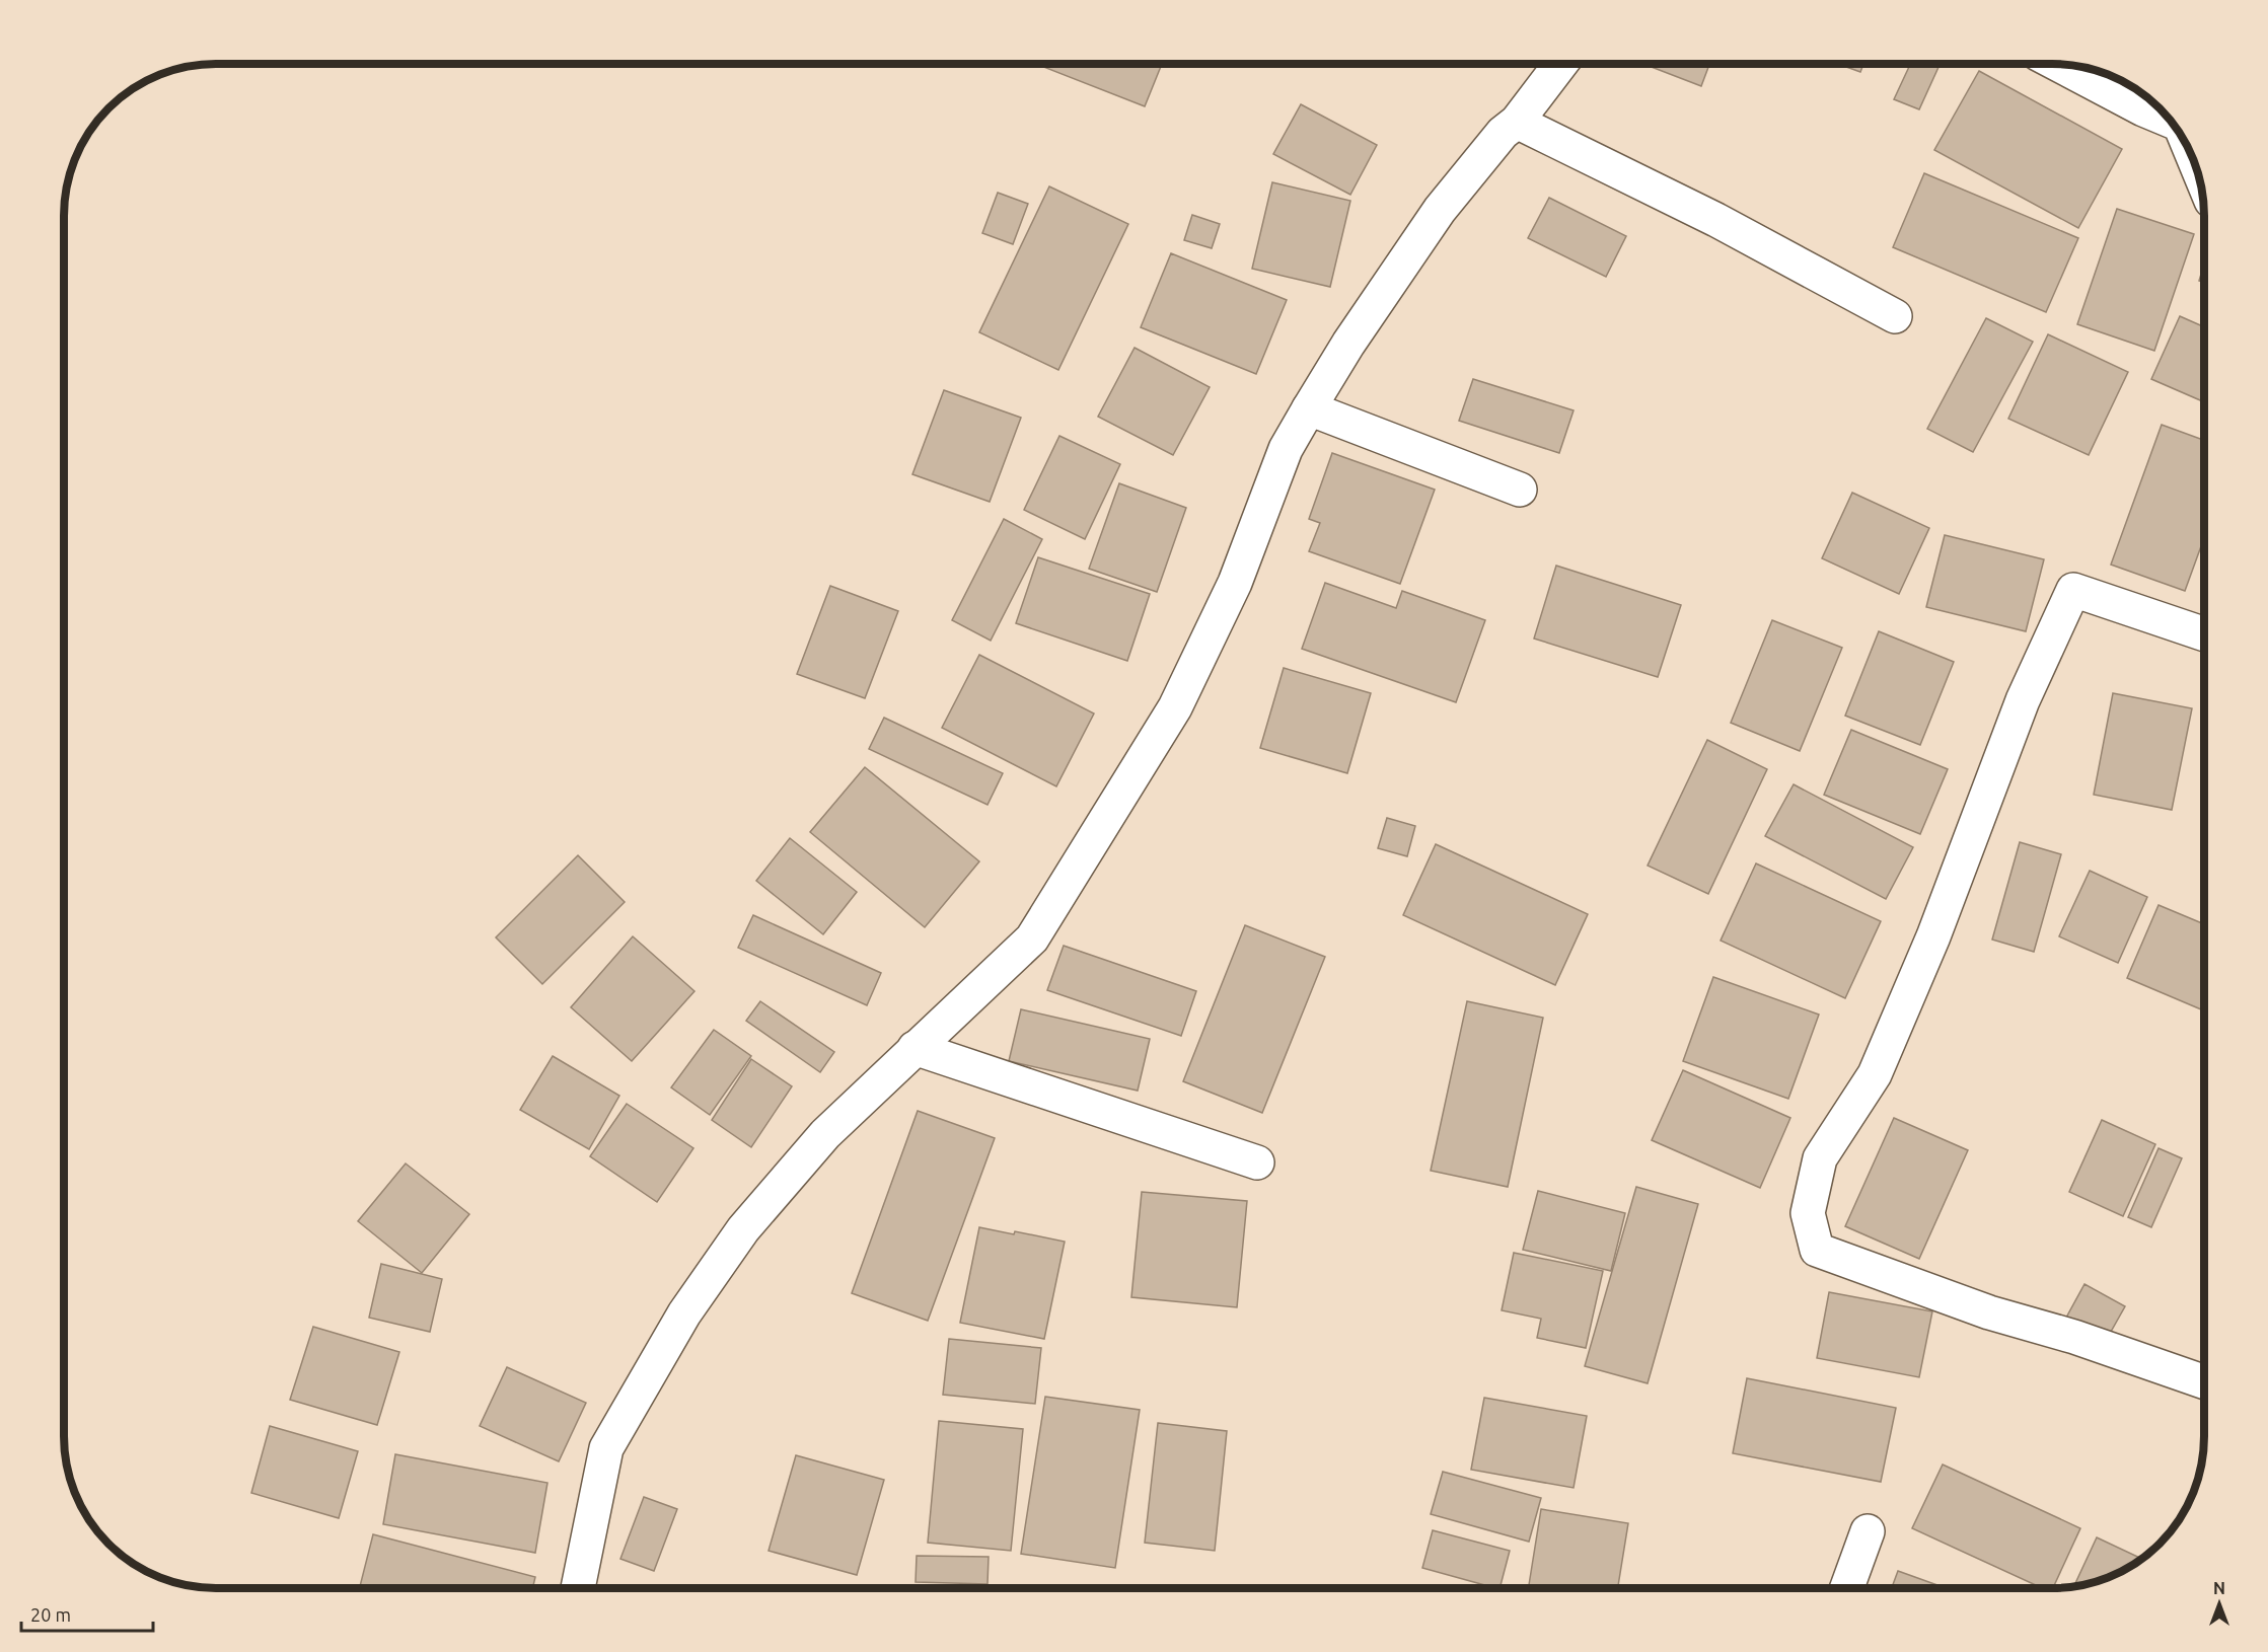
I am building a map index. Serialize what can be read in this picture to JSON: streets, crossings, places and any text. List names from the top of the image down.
{
  "scale_bar": "20 m",
  "north": "top"
}
